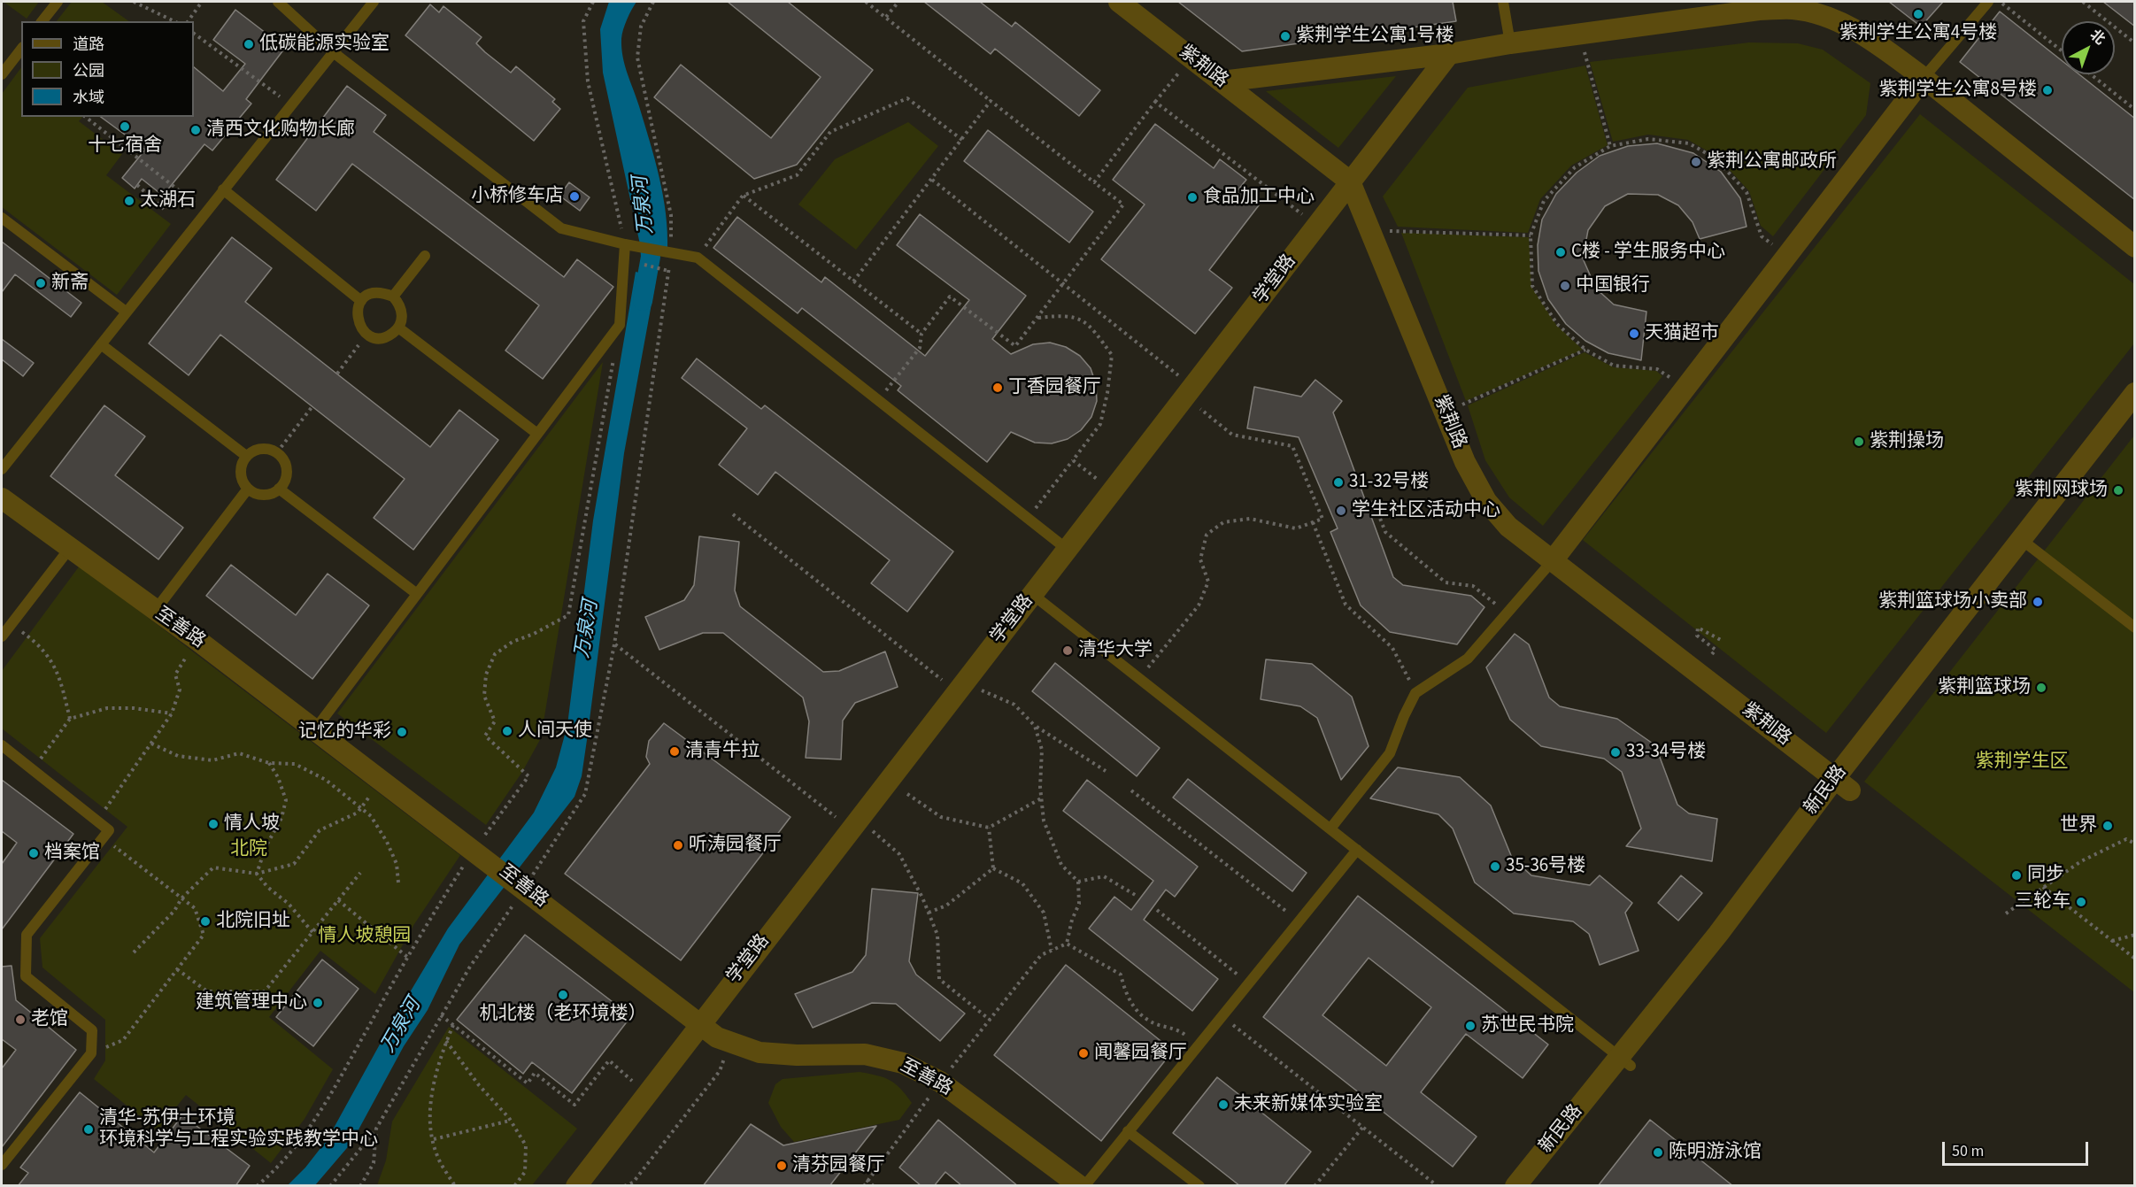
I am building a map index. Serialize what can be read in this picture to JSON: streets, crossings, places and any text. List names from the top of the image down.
{
  "streets": {
    "street": [
      "紫荆路",
      "学堂路",
      "至善路",
      "新民路"
    ]
  },
  "crossings": [
    ["紫荆路", "学堂路"],
    ["紫荆路", "新民路"],
    ["学堂路", "至善路"]
  ],
  "water": ["万泉河"],
  "parks": ["紫荆学生区", "北院", "情人坡憩园"],
  "places": [
    "紫荆学生公寓4号楼",
    "紫荆学生公寓1号楼",
    "低碳能源实验室",
    "紫荆学生公寓8号楼",
    "十七宿舍",
    "清西文化购物长廊",
    "紫荆公寓邮政所",
    "小桥修车店",
    "食品加工中心",
    "太湖石",
    "C楼 - 学生服务中心",
    "新斋",
    "中国银行",
    "天猫超市",
    "丁香园餐厅",
    "紫荆操场",
    "31-32号楼",
    "紫荆网球场",
    "学生社区活动中心",
    "紫荆篮球场小卖部",
    "清华大学",
    "紫荆篮球场",
    "人间天使",
    "记忆的华彩",
    "清青牛拉",
    "33-34号楼",
    "情人坡",
    "世界",
    "听涛园餐厅",
    "档案馆",
    "35-36号楼",
    "同步",
    "三轮车",
    "北院旧址",
    "机北楼（老环境楼）",
    "建筑管理中心",
    "老馆",
    "苏世民书院",
    "闻馨园餐厅",
    "未来新媒体实验室",
    "清华-苏伊士环境 环境科学与工程实验实践教学中心",
    "陈明游泳馆",
    "清芬园餐厅"
  ],
  "legend": ["道路", "公园", "水域"],
  "scale_bar": "50 m",
  "north": "top right"
}
